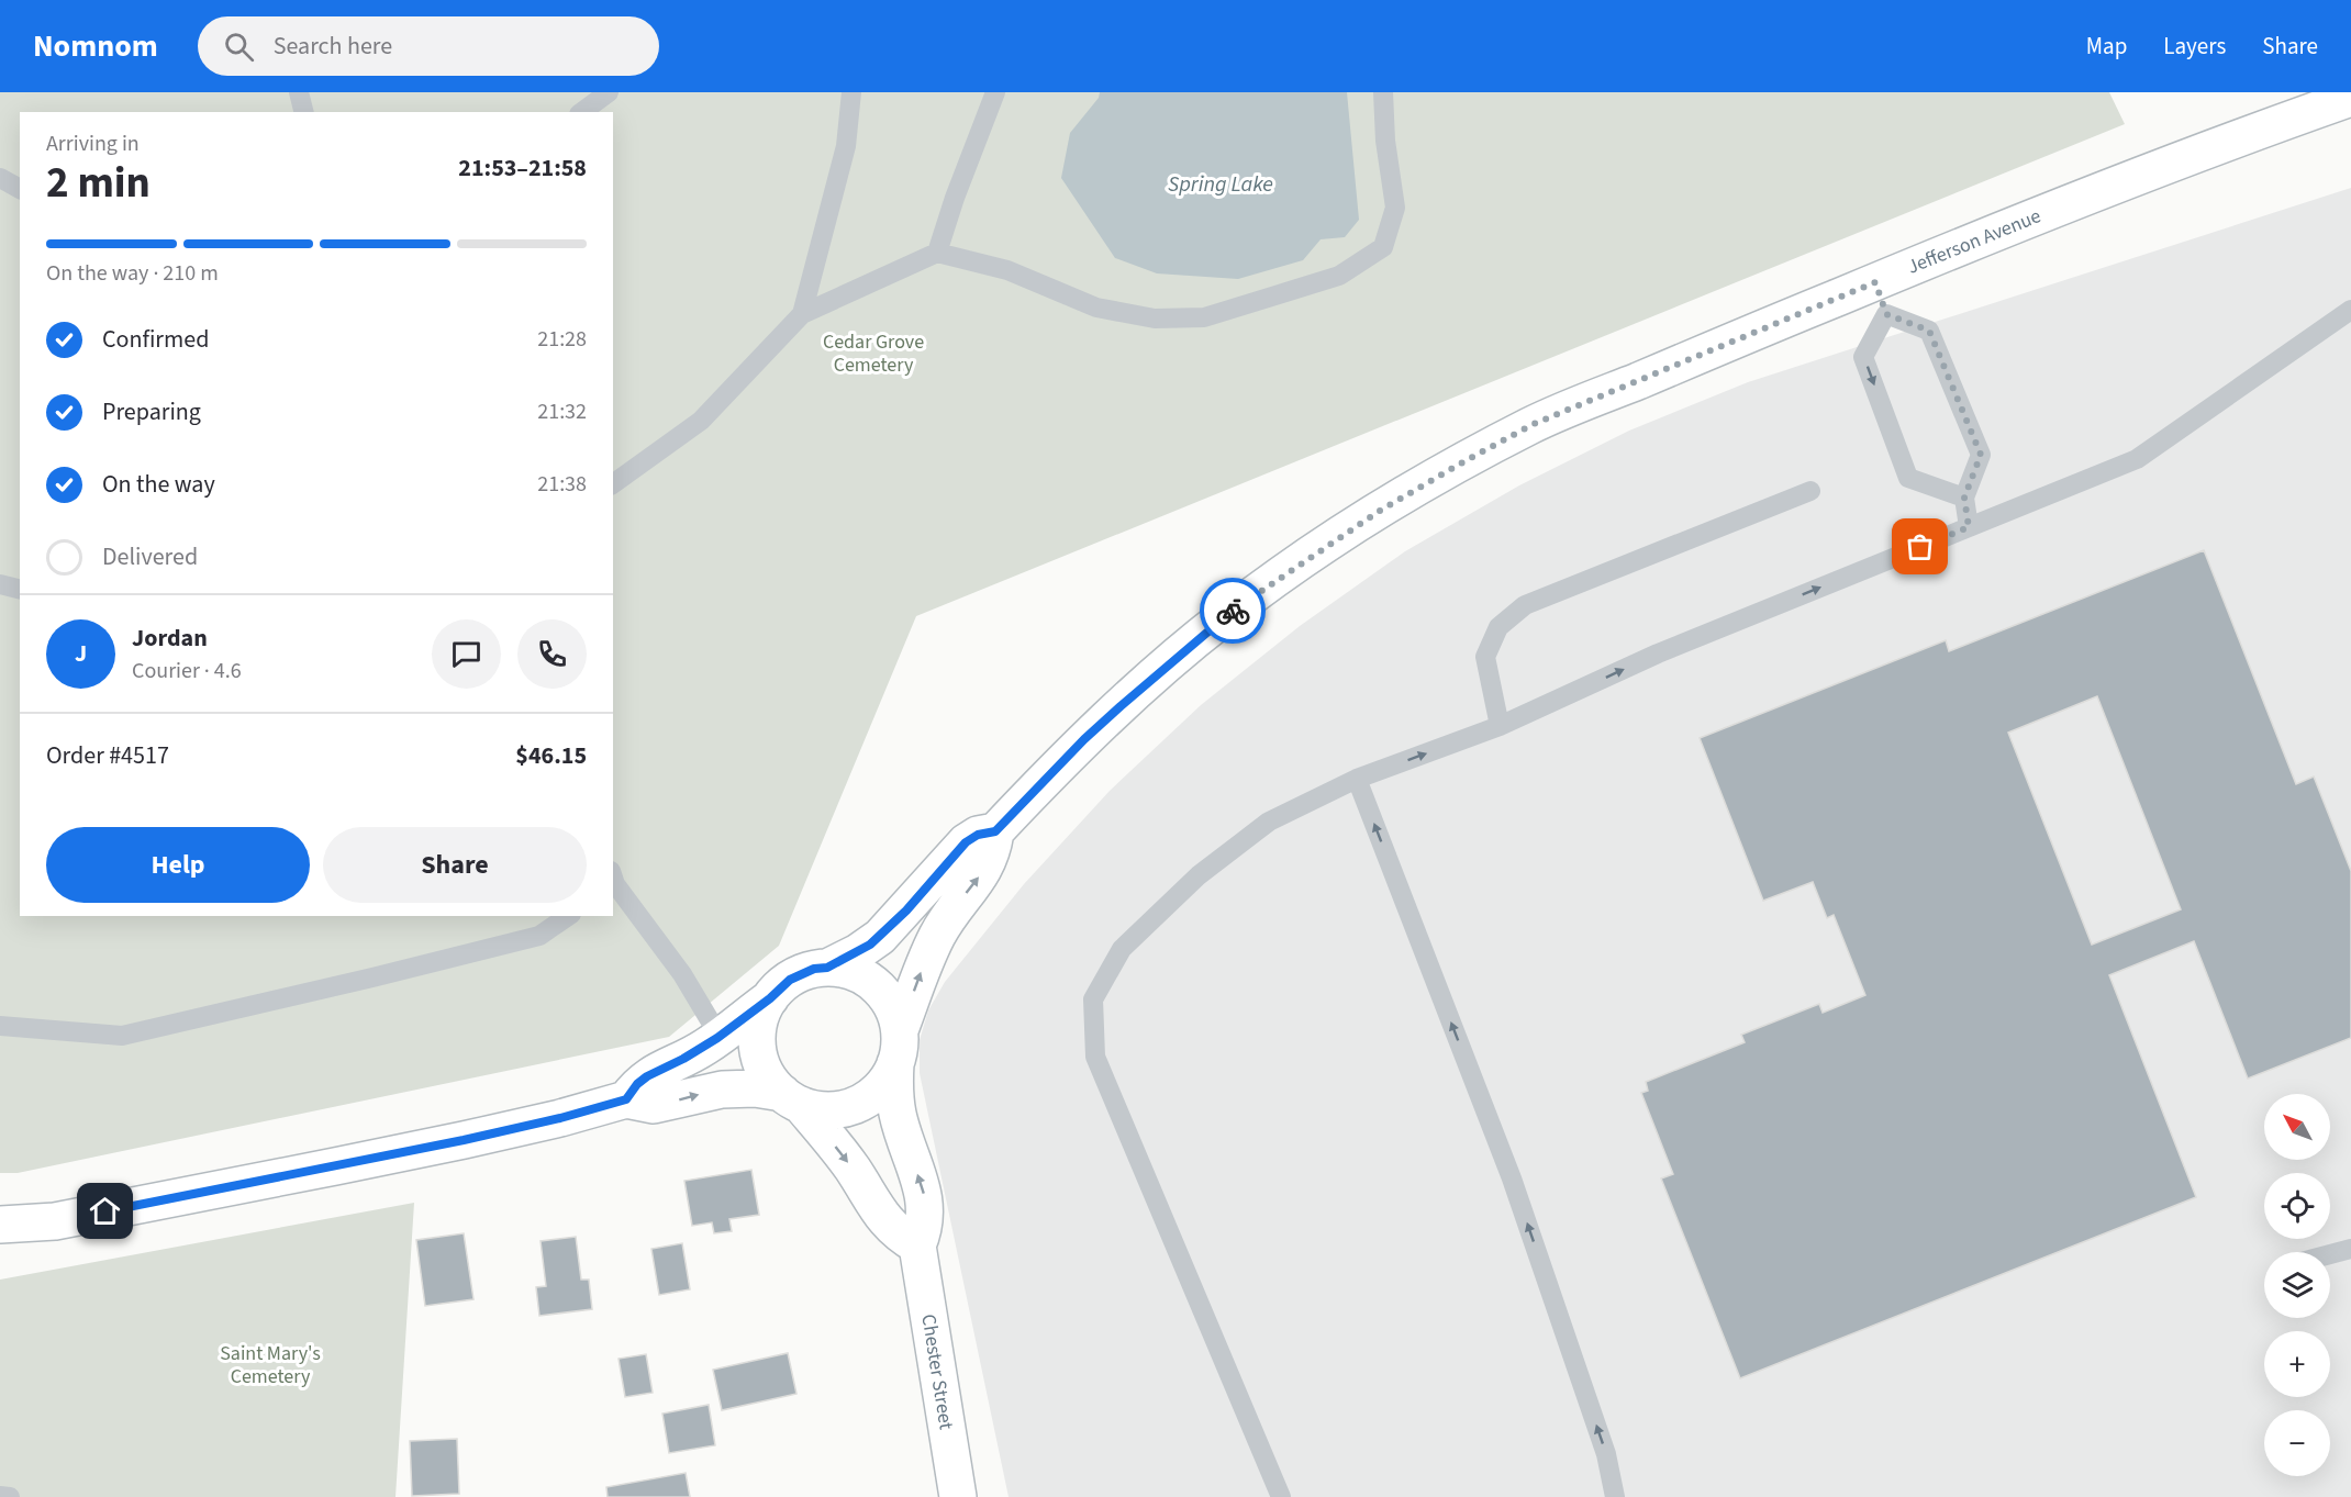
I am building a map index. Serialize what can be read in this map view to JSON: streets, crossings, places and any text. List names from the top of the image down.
{
  "streets": {
    "main road": ["Jefferson Avenue", "Chester Street"]
  },
  "crossings": [
    ["Jefferson Avenue", "Chester Street"]
  ],
  "one_way": ["Chester Street"],
  "water": ["Spring Lake"],
  "parks": ["Cedar Grove Cemetery", "Saint Mary's Cemetery"],
  "north": "top left",
  "page": {
    "header": "Nomnom",
    "search": "Search here",
    "nav": ["Map", "Layers", "Share"],
    "heading": ["2 min", "Arriving in", "21:53–21:58"],
    "panel": [
      "Jordan",
      "Courier · 4.6",
      "Order #4517",
      "$46.15"
    ],
    "bar": "On the way · 210 m",
    "list": [
      ["Confirmed", "21:28"],
      ["Preparing", "21:32"],
      ["On the way", "21:38"],
      "Delivered"
    ],
    "round": "J",
    "buttons": ["Help", "Share"],
    "map_buttons": ["+", "−"]
  }
}
